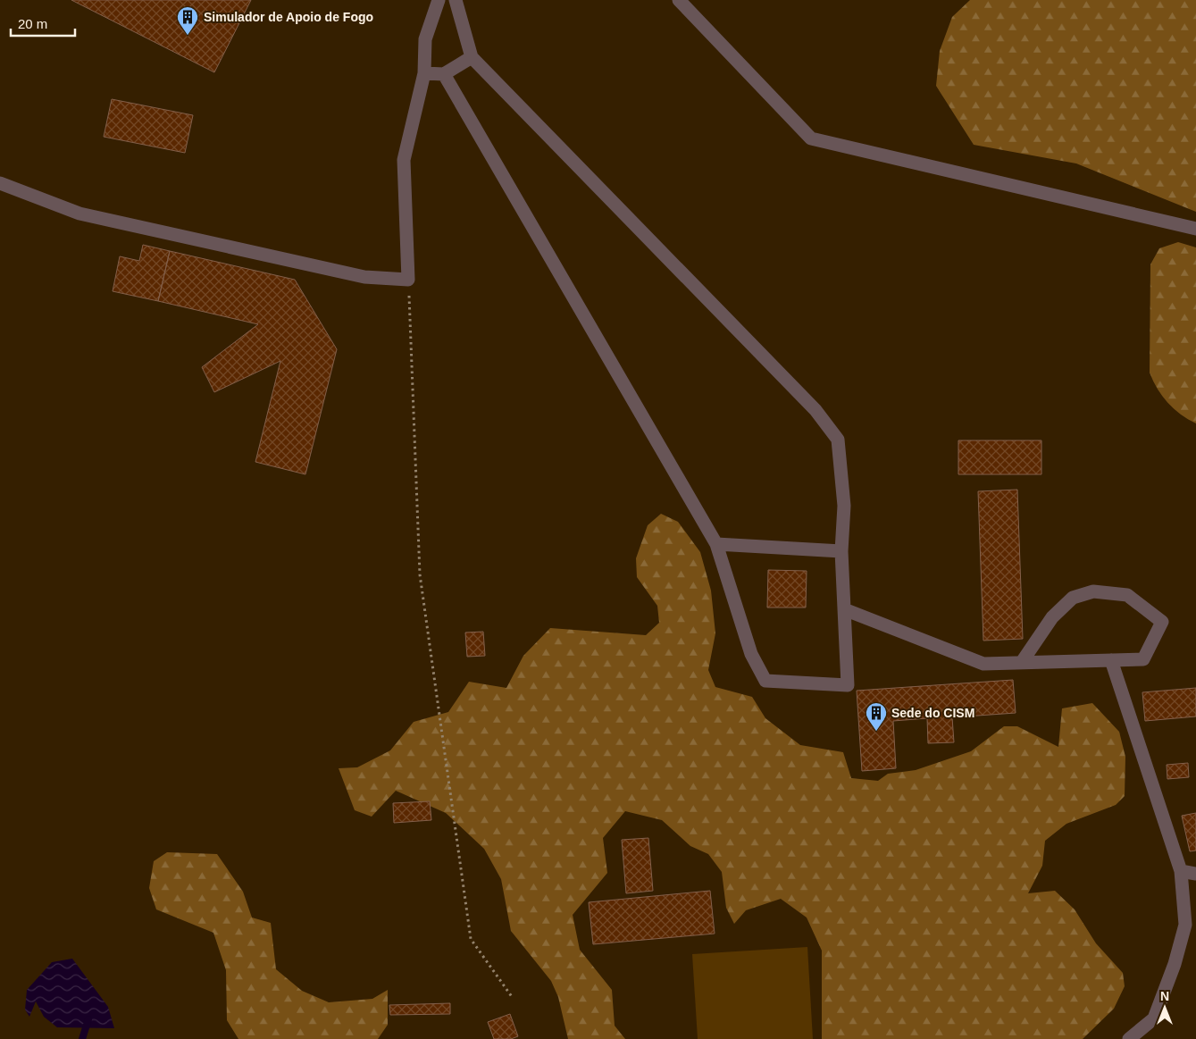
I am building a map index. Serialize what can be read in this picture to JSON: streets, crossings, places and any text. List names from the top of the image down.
{
  "places": {
    "building": ["Simulador de Apoio de Fogo", "Sede do CISM"]
  },
  "scale_bar": "20 m",
  "north": "top"
}
